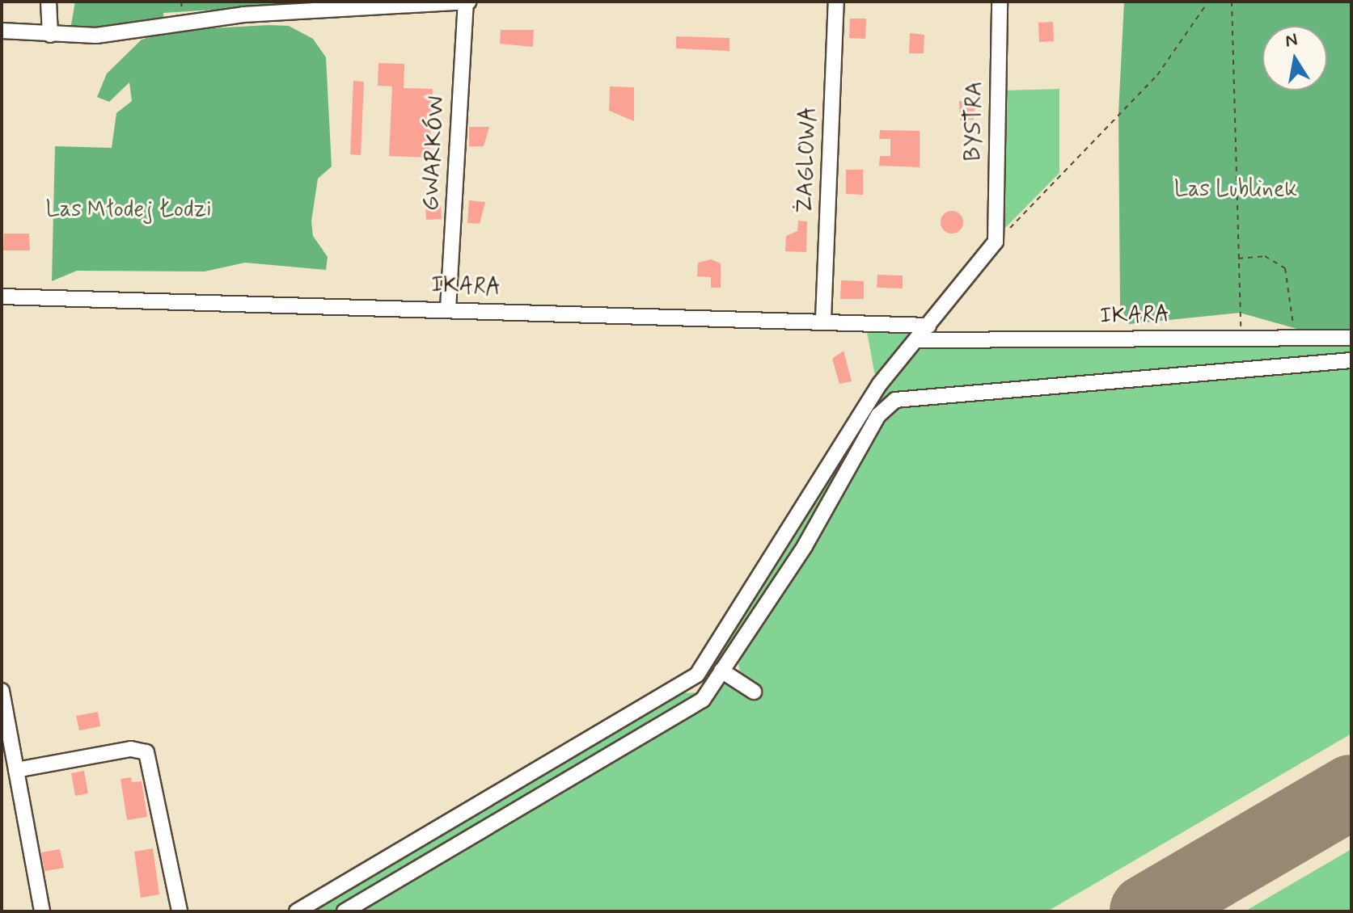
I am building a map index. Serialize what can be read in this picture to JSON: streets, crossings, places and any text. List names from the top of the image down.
{
  "streets": {
    "street": [
      "BYSTRA",
      "GWARKÓW",
      "ŻAGLOWA",
      "IKARA"
    ]
  },
  "crossings": [
    ["GWARKÓW", "IKARA"],
    ["ŻAGLOWA", "IKARA"]
  ],
  "parks": ["Las Lublinek", "Las Młodej Łodzi"],
  "north": "top"
}
